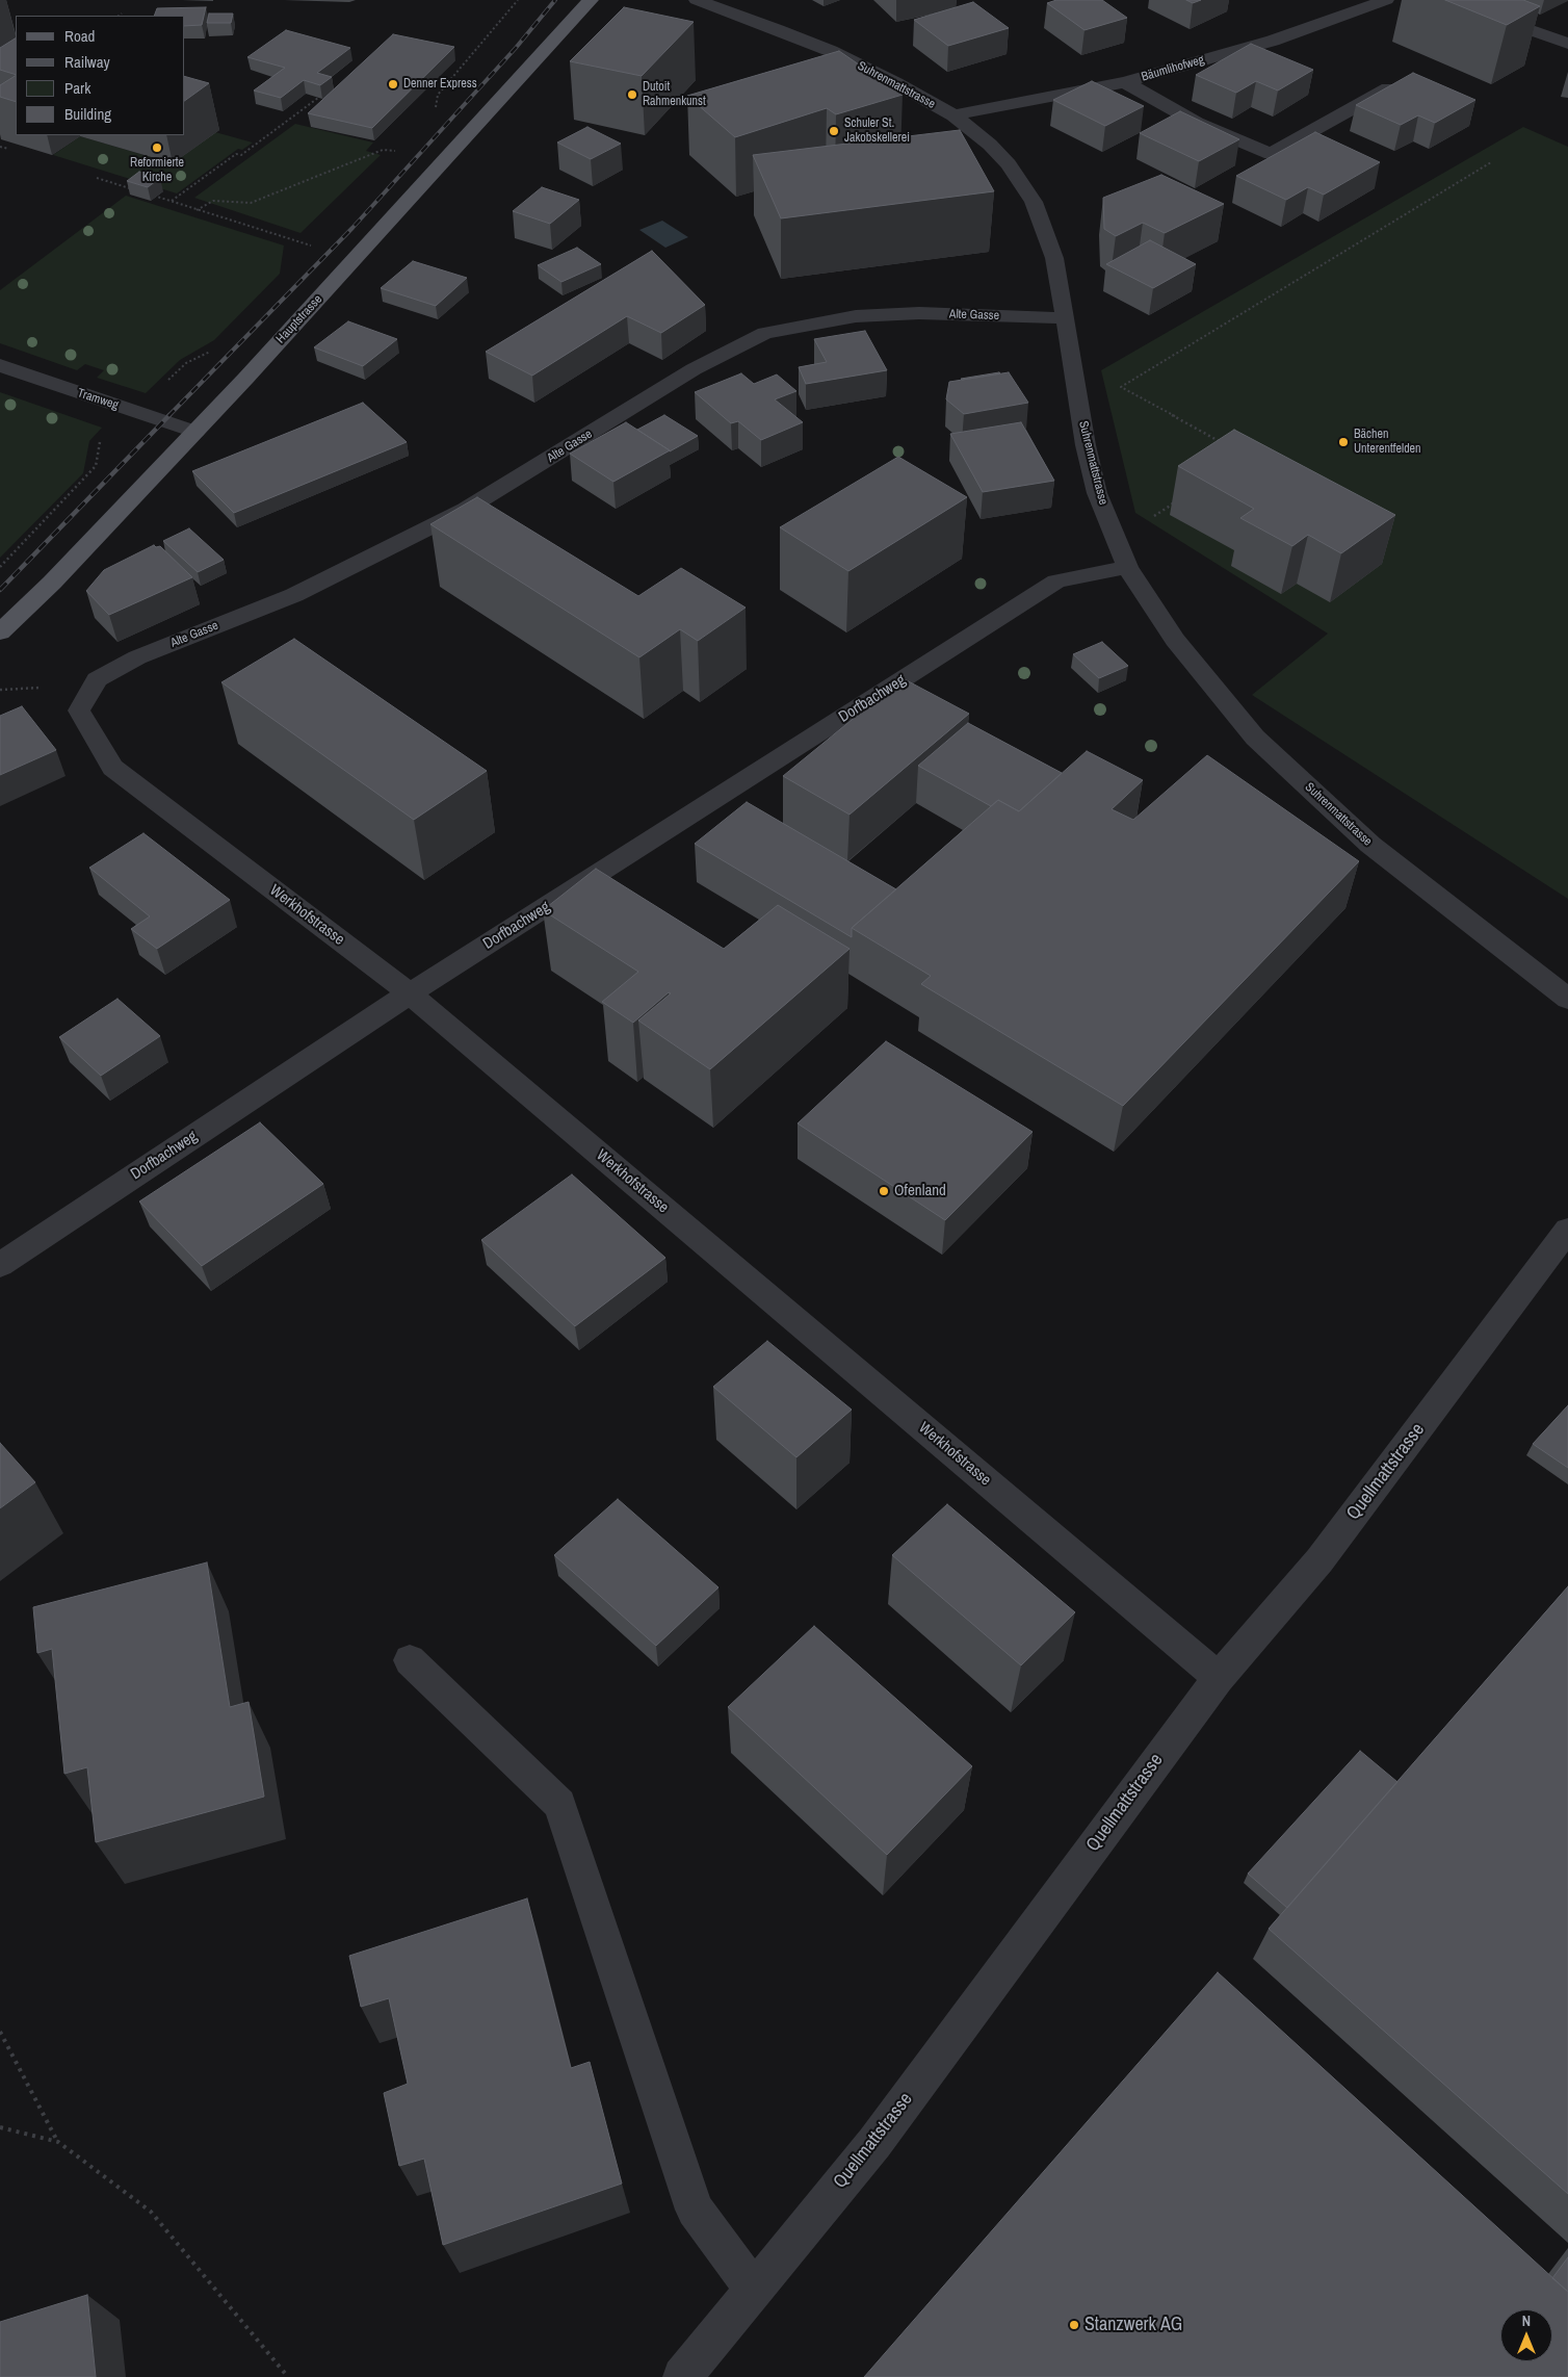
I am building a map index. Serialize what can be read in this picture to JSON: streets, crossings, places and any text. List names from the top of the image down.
{
  "streets": {
    "main road": ["Hauptstrasse"],
    "street": [
      "Bäumlihofweg",
      "Suhrenmattstrasse",
      "Alte Gasse",
      "Tramweg",
      "Dorfbachweg",
      "Werkhofstrasse",
      "Quellmattstrasse"
    ]
  },
  "crossings": [
    ["Bäumlihofweg", "Suhrenmattstrasse"],
    ["Suhrenmattstrasse", "Alte Gasse"],
    ["Suhrenmattstrasse", "Dorfbachweg"],
    ["Alte Gasse", "Werkhofstrasse"],
    ["Hauptstrasse", "Tramweg"],
    ["Dorfbachweg", "Werkhofstrasse"],
    ["Werkhofstrasse", "Quellmattstrasse"]
  ],
  "places": [
    "Denner Express",
    "Dutoit Rahmenkunst",
    "Schuler St. Jakobskellerei",
    "Reformierte Kirche",
    "Bächen Unterentfelden",
    "Ofenland",
    "Stanzwerk AG"
  ],
  "legend": [
    "Road",
    "Railway",
    "Park",
    "Building"
  ],
  "north": "top"
}
